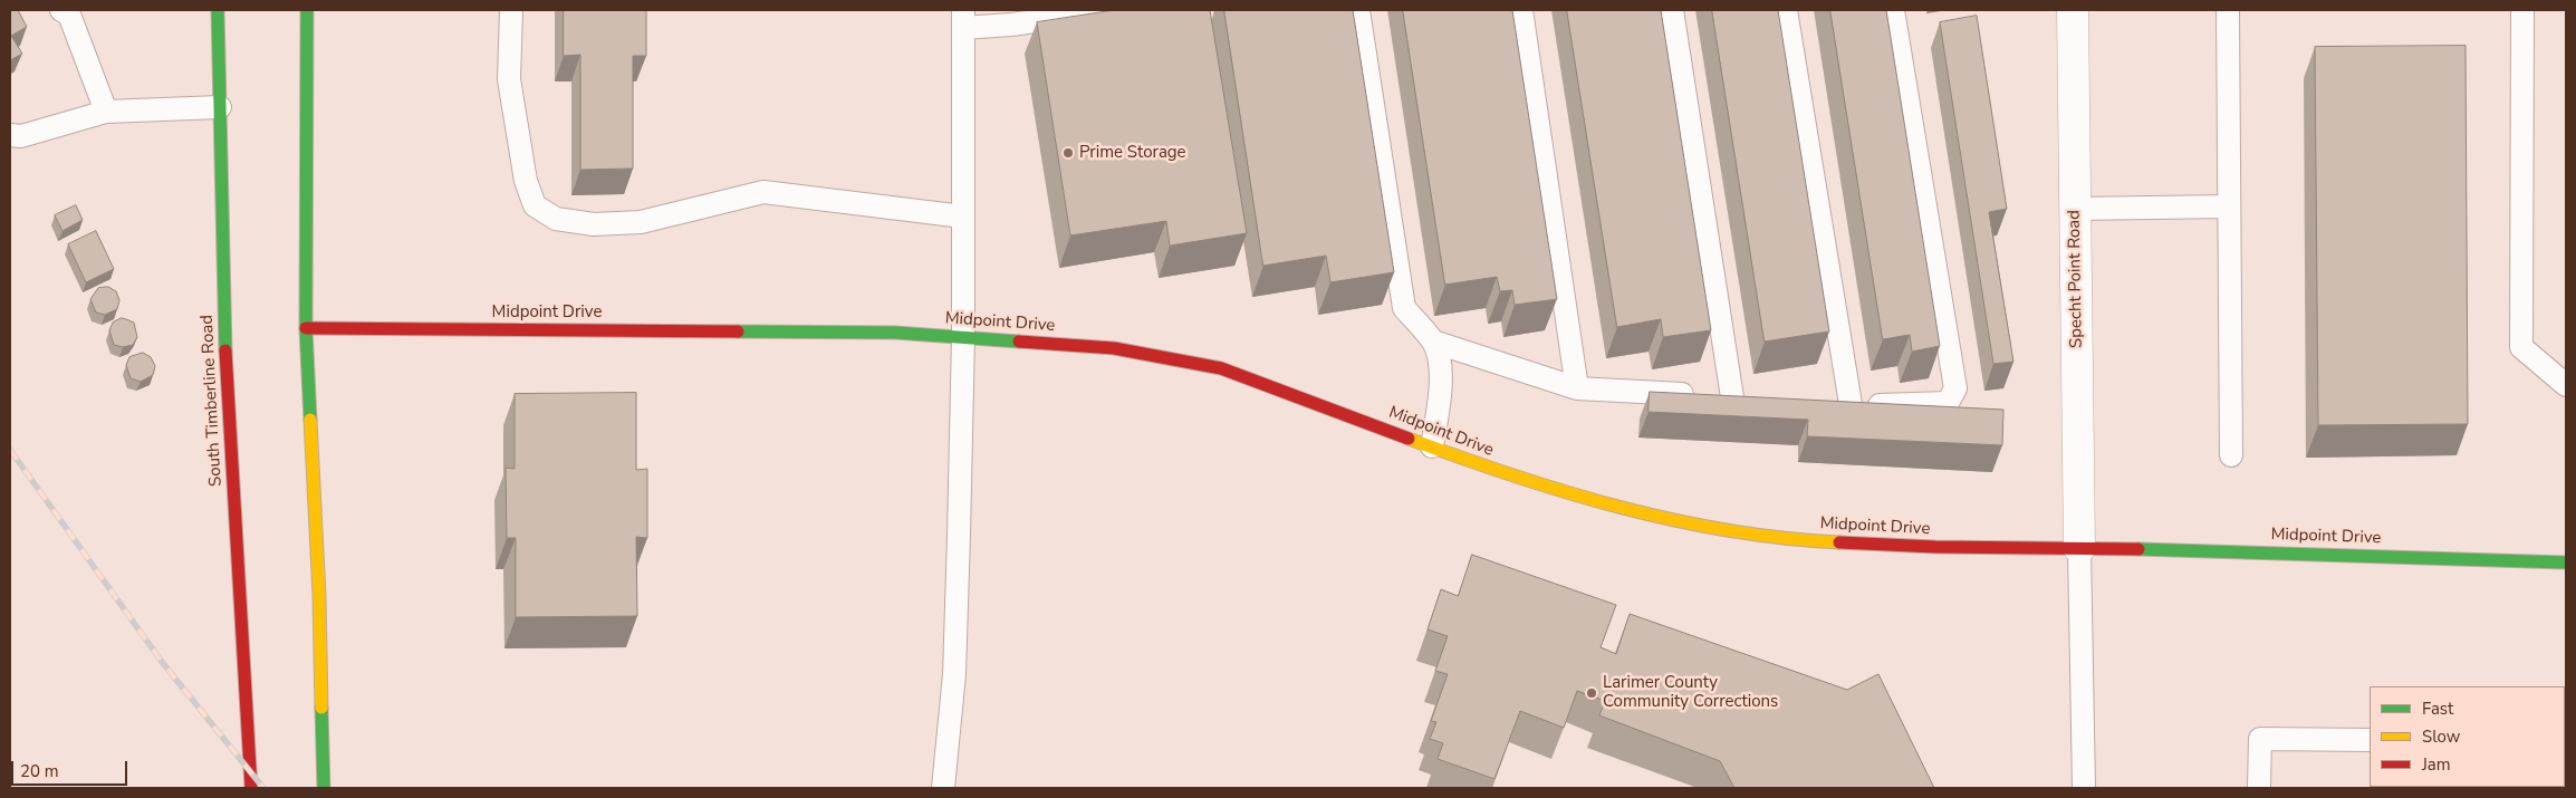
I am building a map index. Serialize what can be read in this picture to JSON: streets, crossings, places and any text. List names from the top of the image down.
{
  "streets": {
    "street": ["Specht Point Road", "Midpoint Drive", "South Timberline Road"]
  },
  "crossings": [
    ["Specht Point Road", "Midpoint Drive"]
  ],
  "places": ["Prime Storage", "Larimer County Community Corrections"],
  "legend": ["Fast", "Slow", "Jam"],
  "scale_bar": "20 m"
}
